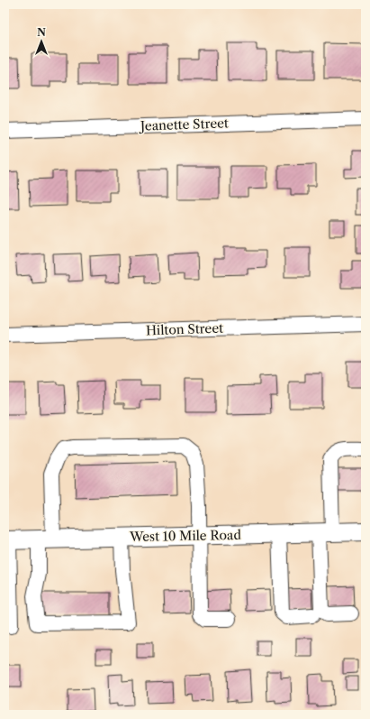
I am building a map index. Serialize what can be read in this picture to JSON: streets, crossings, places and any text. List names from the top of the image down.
{
  "streets": {
    "main road": ["West 10 Mile Road"],
    "street": ["Jeanette Street", "Hilton Street"]
  },
  "north": "top"
}
